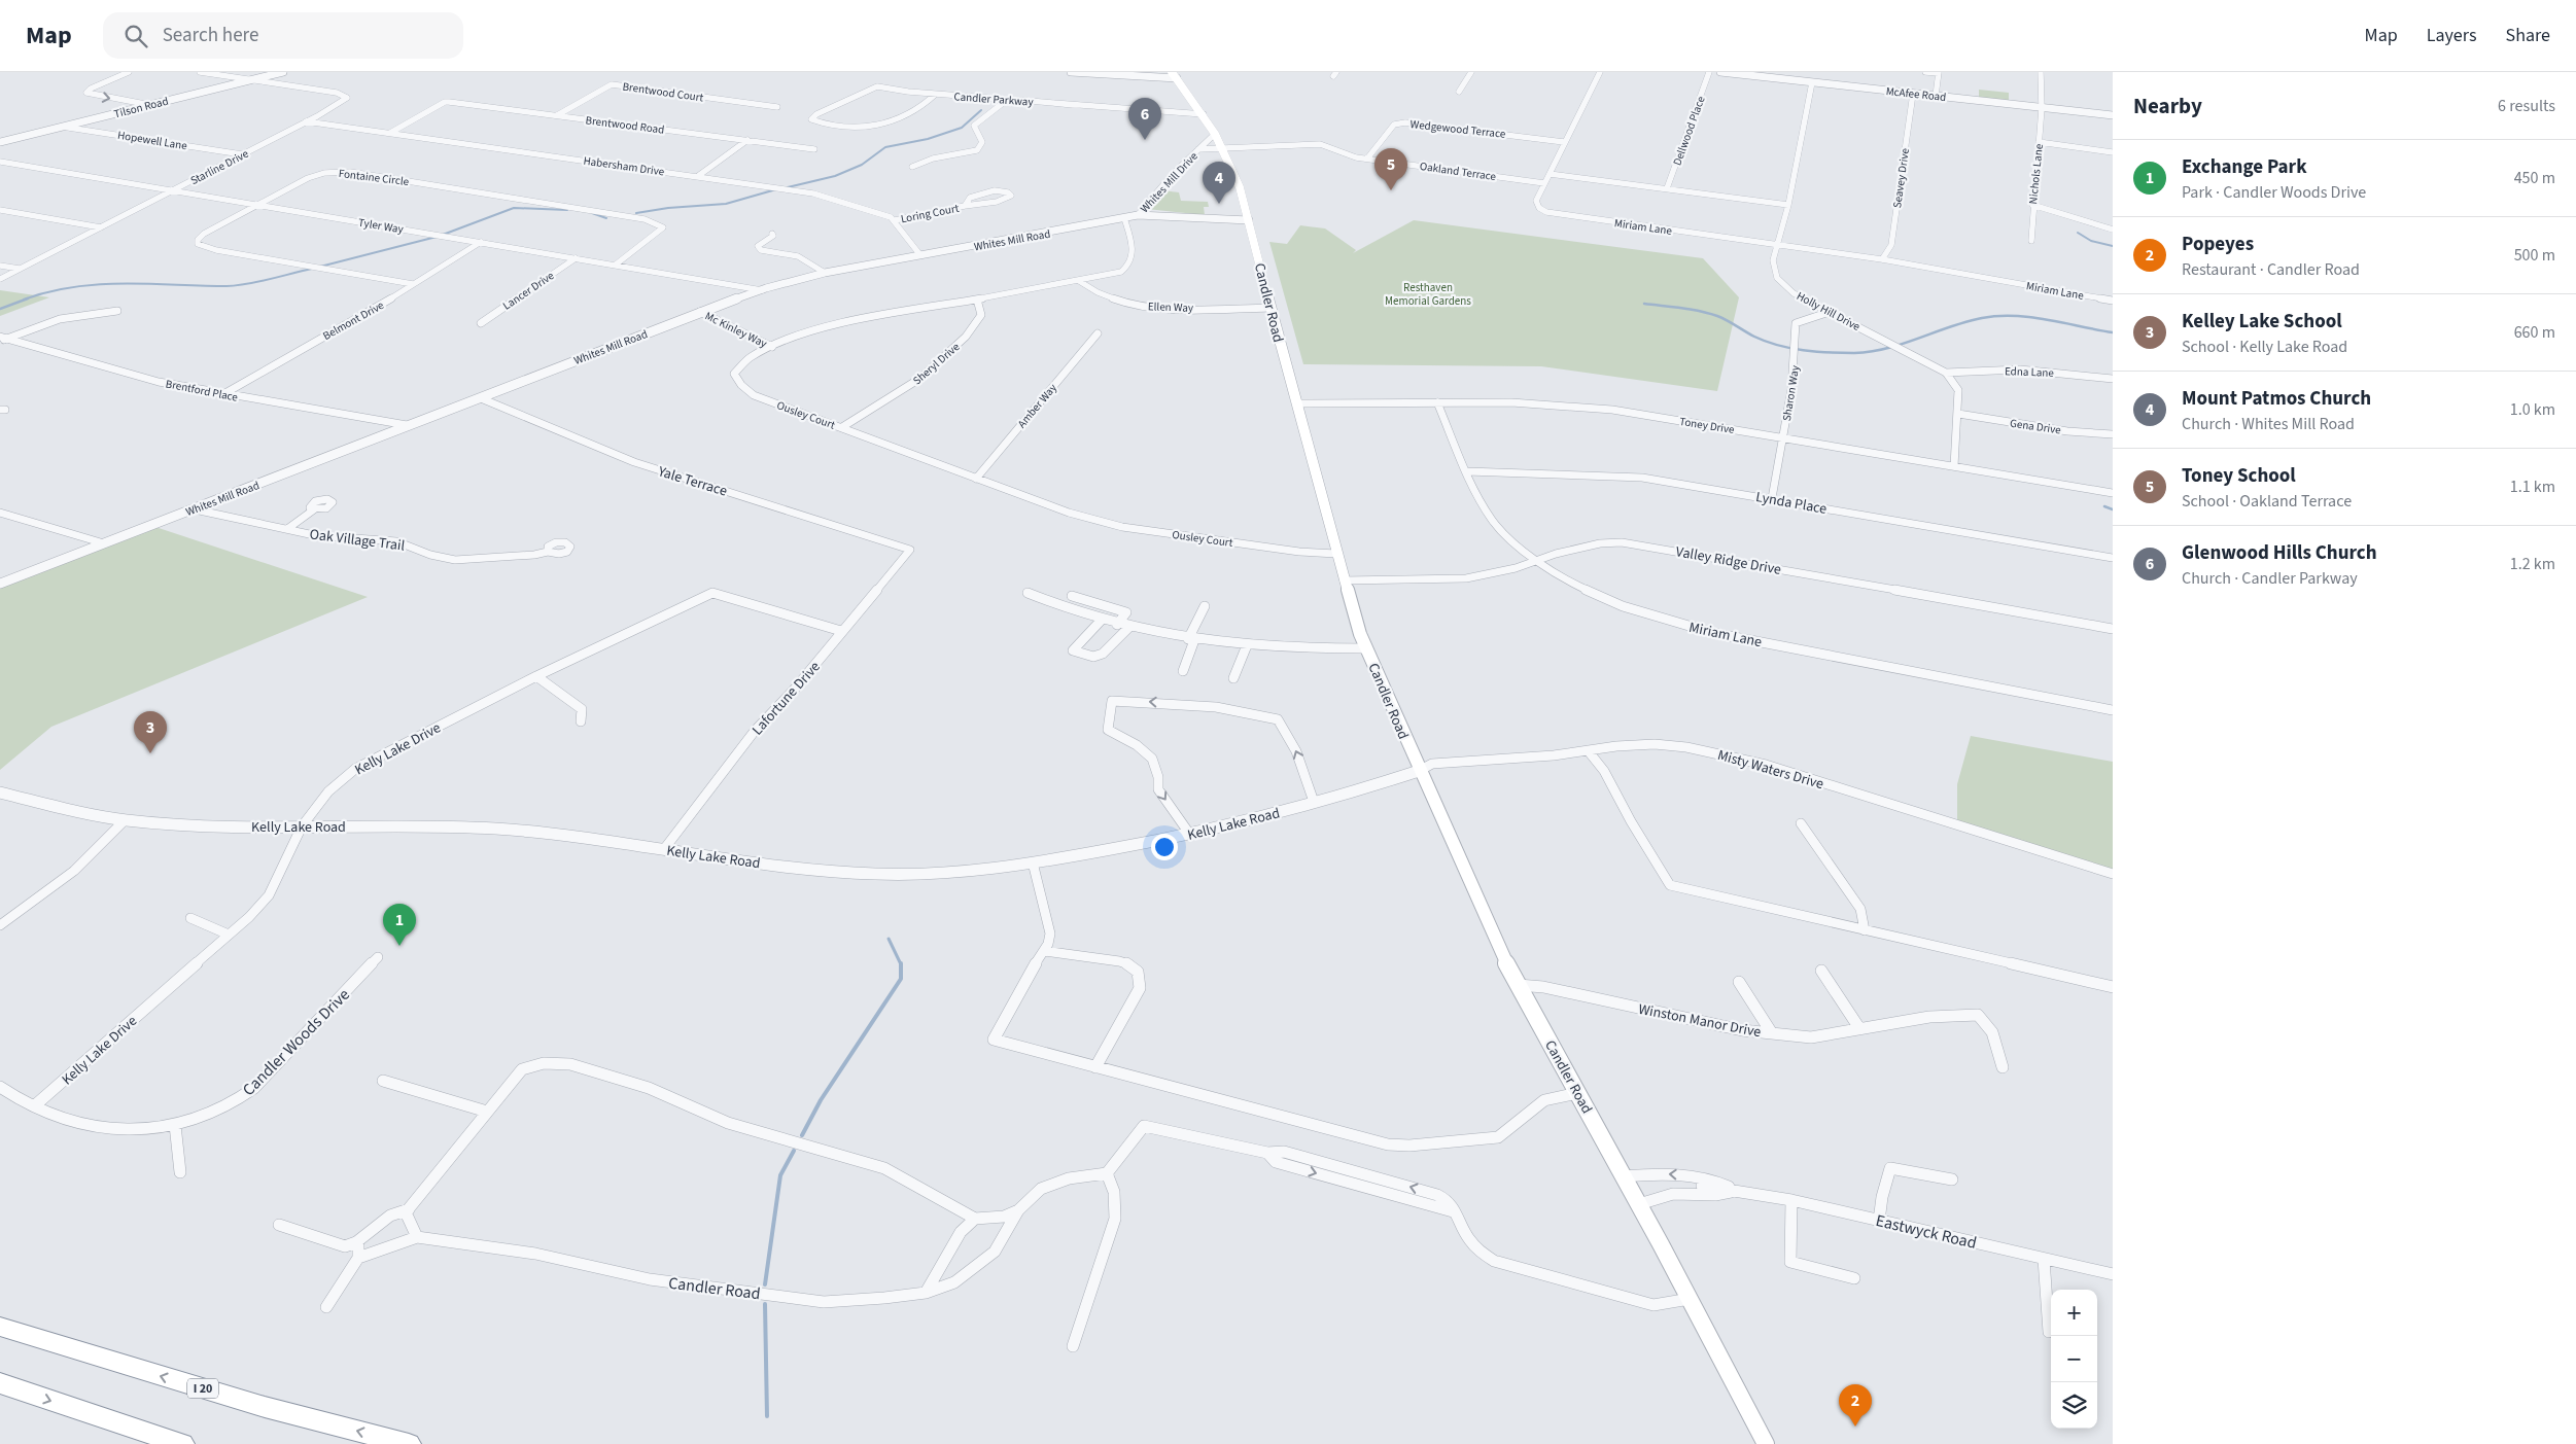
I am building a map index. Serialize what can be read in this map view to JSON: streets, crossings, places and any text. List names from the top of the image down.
{
  "streets": {
    "highway": ["I 20"],
    "main road": ["Candler Road"],
    "street": [
      "Brentwood Court",
      "McAfee Road",
      "Candler Parkway",
      "Tilson Road",
      "Brentwood Road",
      "Wedgewood Terrace",
      "Dellwood Place",
      "Hopewell Lane",
      "Habersham Drive",
      "Starline Drive",
      "Oakland Terrace",
      "Nichols Lane",
      "Fontaine Circle",
      "Seavey Drive",
      "Whites Mill Drive",
      "Loring Court",
      "Tyler Way",
      "Miriam Lane",
      "Whites Mill Road",
      "Lancer Drive",
      "Ellen Way",
      "Holly Hill Drive",
      "Belmont Drive",
      "Mc Kinley Way",
      "Sheryl Drive",
      "Edna Lane",
      "Brentford Place",
      "Sharon Way",
      "Amber Way",
      "Ousley Court",
      "Toney Drive",
      "Gena Drive",
      "Yale Terrace",
      "Lynda Place",
      "Oak Village Trail",
      "Valley Ridge Drive",
      "Lafortune Drive",
      "Kelly Lake Drive",
      "Misty Waters Drive",
      "Kelly Lake Road",
      "Winston Manor Drive",
      "Candler Woods Drive",
      "Eastwyck Road"
    ]
  },
  "crossings": [
    ["Brentwood Court", "Brentwood Road"],
    ["McAfee Road", "Nichols Lane"],
    ["McAfee Road", "Seavey Drive"],
    ["McAfee Road", "Holly Hill Drive"],
    ["Candler Parkway", "Candler Road"],
    ["Tilson Road", "Hopewell Lane"],
    ["Tilson Road", "Starline Drive"],
    ["Brentwood Road", "Habersham Drive"],
    ["Wedgewood Terrace", "Oakland Terrace"],
    ["Wedgewood Terrace", "Miriam Lane"],
    ["Hopewell Lane", "Starline Drive"],
    ["Habersham Drive", "Starline Drive"],
    ["Habersham Drive", "Loring Court"],
    ["Starline Drive", "Tyler Way"],
    ["Oakland Terrace", "Whites Mill Drive"],
    ["Oakland Terrace", "Miriam Lane"],
    ["Oakland Terrace", "Candler Road"],
    ["Fontaine Circle", "Tyler Way"],
    ["Fontaine Circle", "Belmont Drive"],
    ["Seavey Drive", "Miriam Lane"],
    ["Whites Mill Drive", "Whites Mill Road"],
    ["Whites Mill Drive", "Candler Road"],
    ["Tyler Way", "Whites Mill Road"],
    ["Tyler Way", "Lancer Drive"],
    ["Tyler Way", "Belmont Drive"],
    ["Miriam Lane", "Holly Hill Drive"],
    ["Miriam Lane", "Toney Drive"],
    ["Miriam Lane", "Lynda Place"],
    ["Miriam Lane", "Valley Ridge Drive"],
    ["Whites Mill Road", "Candler Road"],
    ["Whites Mill Road", "Mc Kinley Way"],
    ["Whites Mill Road", "Brentford Place"],
    ["Whites Mill Road", "Ousley Court"],
    ["Whites Mill Road", "Yale Terrace"],
    ["Whites Mill Road", "Oak Village Trail"],
    ["Candler Road", "Ellen Way"],
    ["Candler Road", "Ousley Court"],
    ["Candler Road", "Toney Drive"],
    ["Candler Road", "Valley Ridge Drive"],
    ["Candler Road", "Misty Waters Drive"],
    ["Candler Road", "Kelly Lake Road"],
    ["Candler Road", "Winston Manor Drive"],
    ["Candler Road", "Eastwyck Road"],
    ["Ellen Way", "Ousley Court"],
    ["Holly Hill Drive", "Edna Lane"],
    ["Holly Hill Drive", "Sharon Way"],
    ["Belmont Drive", "Brentford Place"],
    ["Mc Kinley Way", "Ousley Court"],
    ["Sheryl Drive", "Ousley Court"],
    ["Sharon Way", "Toney Drive"],
    ["Sharon Way", "Lynda Place"],
    ["Amber Way", "Ousley Court"],
    ["Yale Terrace", "Lafortune Drive"],
    ["Lafortune Drive", "Kelly Lake Drive"],
    ["Lafortune Drive", "Kelly Lake Road"],
    ["Kelly Lake Drive", "Kelly Lake Road"],
    ["Kelly Lake Drive", "Candler Woods Drive"],
    ["Misty Waters Drive", "Kelly Lake Road"]
  ],
  "parks": ["Resthaven Memorial Gardens"],
  "page": {
    "header": "Map",
    "search": "Search here",
    "nav": ["Map", "Layers", "Share"],
    "heading": ["Nearby", "6 results"],
    "pins": [
      "6",
      "5",
      "4",
      "3",
      "1",
      "2"
    ],
    "list": [
      {
        "mark": "1",
        "name": "Exchange Park",
        "note": "Park · Candler Woods Drive",
        "value": "450 m"
      },
      {
        "mark": "2",
        "name": "Popeyes",
        "note": "Restaurant · Candler Road",
        "value": "500 m"
      },
      {
        "mark": "3",
        "name": "Kelley Lake School",
        "note": "School · Kelly Lake Road",
        "value": "660 m"
      },
      {
        "mark": "4",
        "name": "Mount Patmos Church",
        "note": "Church · Whites Mill Road",
        "value": "1.0 km"
      },
      {
        "mark": "5",
        "name": "Toney School",
        "note": "School · Oakland Terrace",
        "value": "1.1 km"
      },
      {
        "mark": "6",
        "name": "Glenwood Hills Church",
        "note": "Church · Candler Parkway",
        "value": "1.2 km"
      }
    ],
    "map_buttons": ["+", "−"]
  }
}
